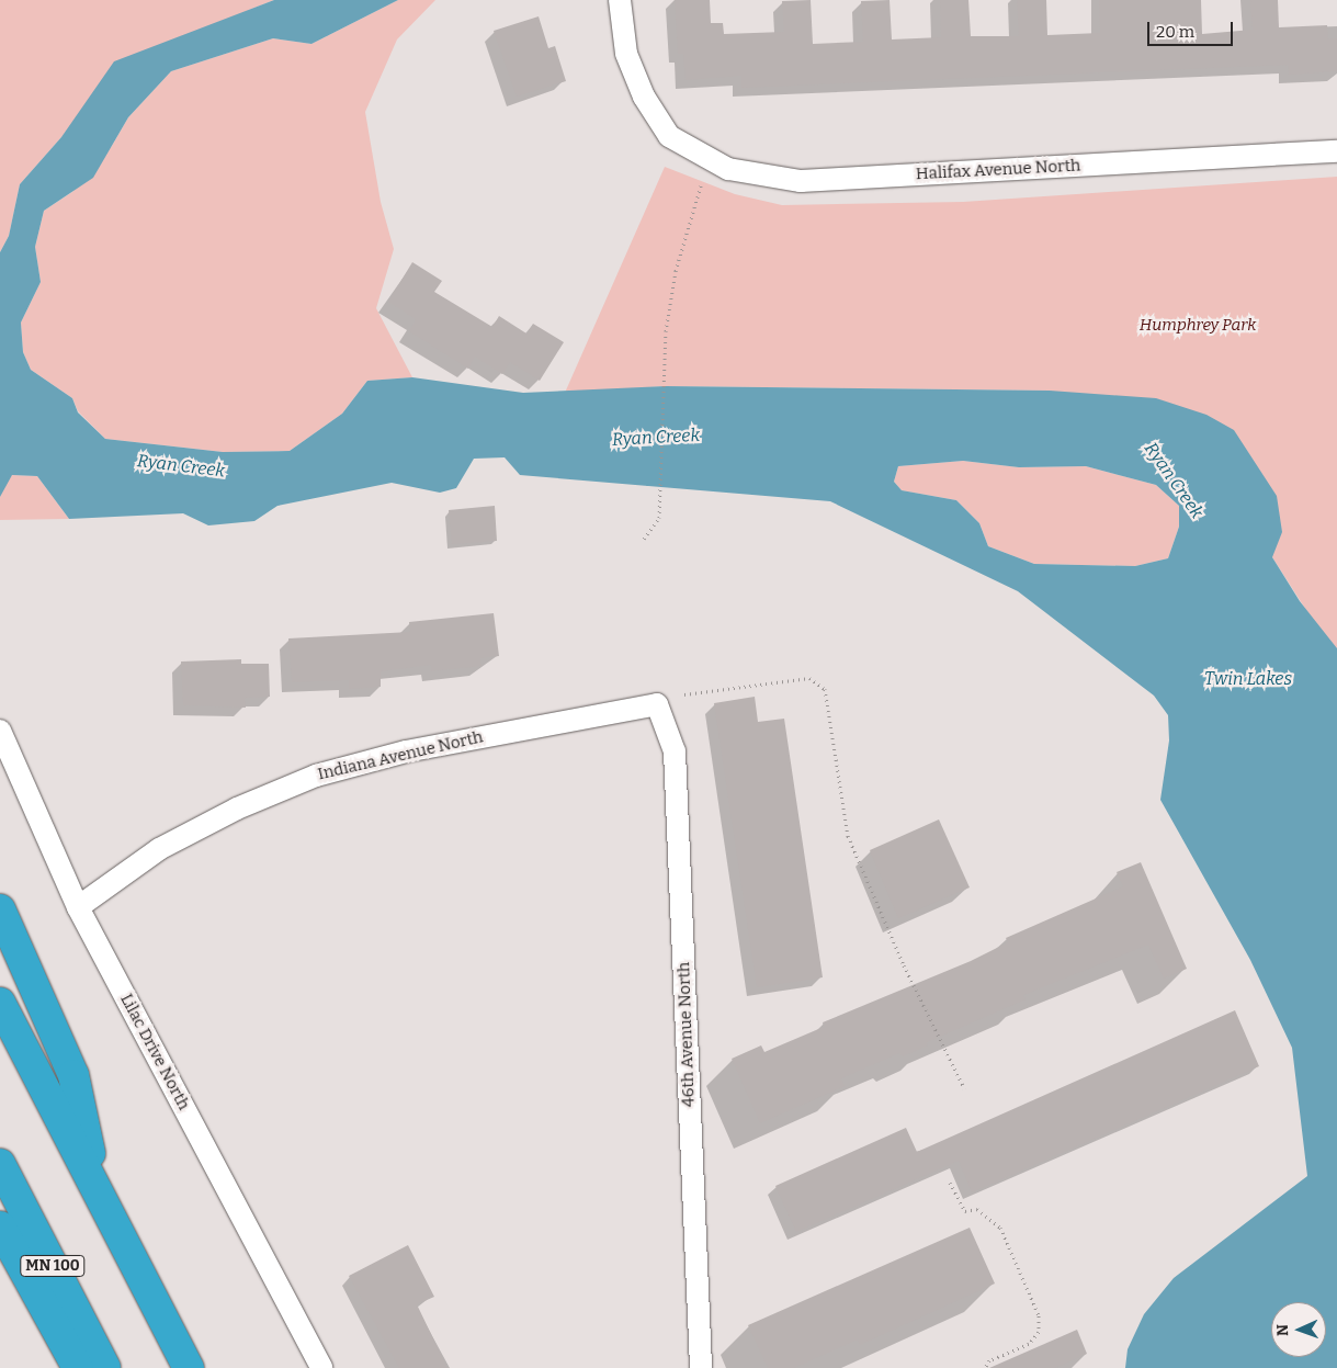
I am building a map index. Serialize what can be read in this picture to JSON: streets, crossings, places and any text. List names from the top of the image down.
{
  "streets": {
    "highway": ["MN 100"],
    "street": [
      "Halifax Avenue North",
      "Indiana Avenue North",
      "46th Avenue North",
      "Lilac Drive North"
    ]
  },
  "crossings": [
    ["Indiana Avenue North", "46th Avenue North"],
    ["Indiana Avenue North", "Lilac Drive North"]
  ],
  "water": ["Ryan Creek", "Twin Lakes"],
  "parks": ["Humphrey Park"],
  "scale_bar": "20 m",
  "north": "left"
}
